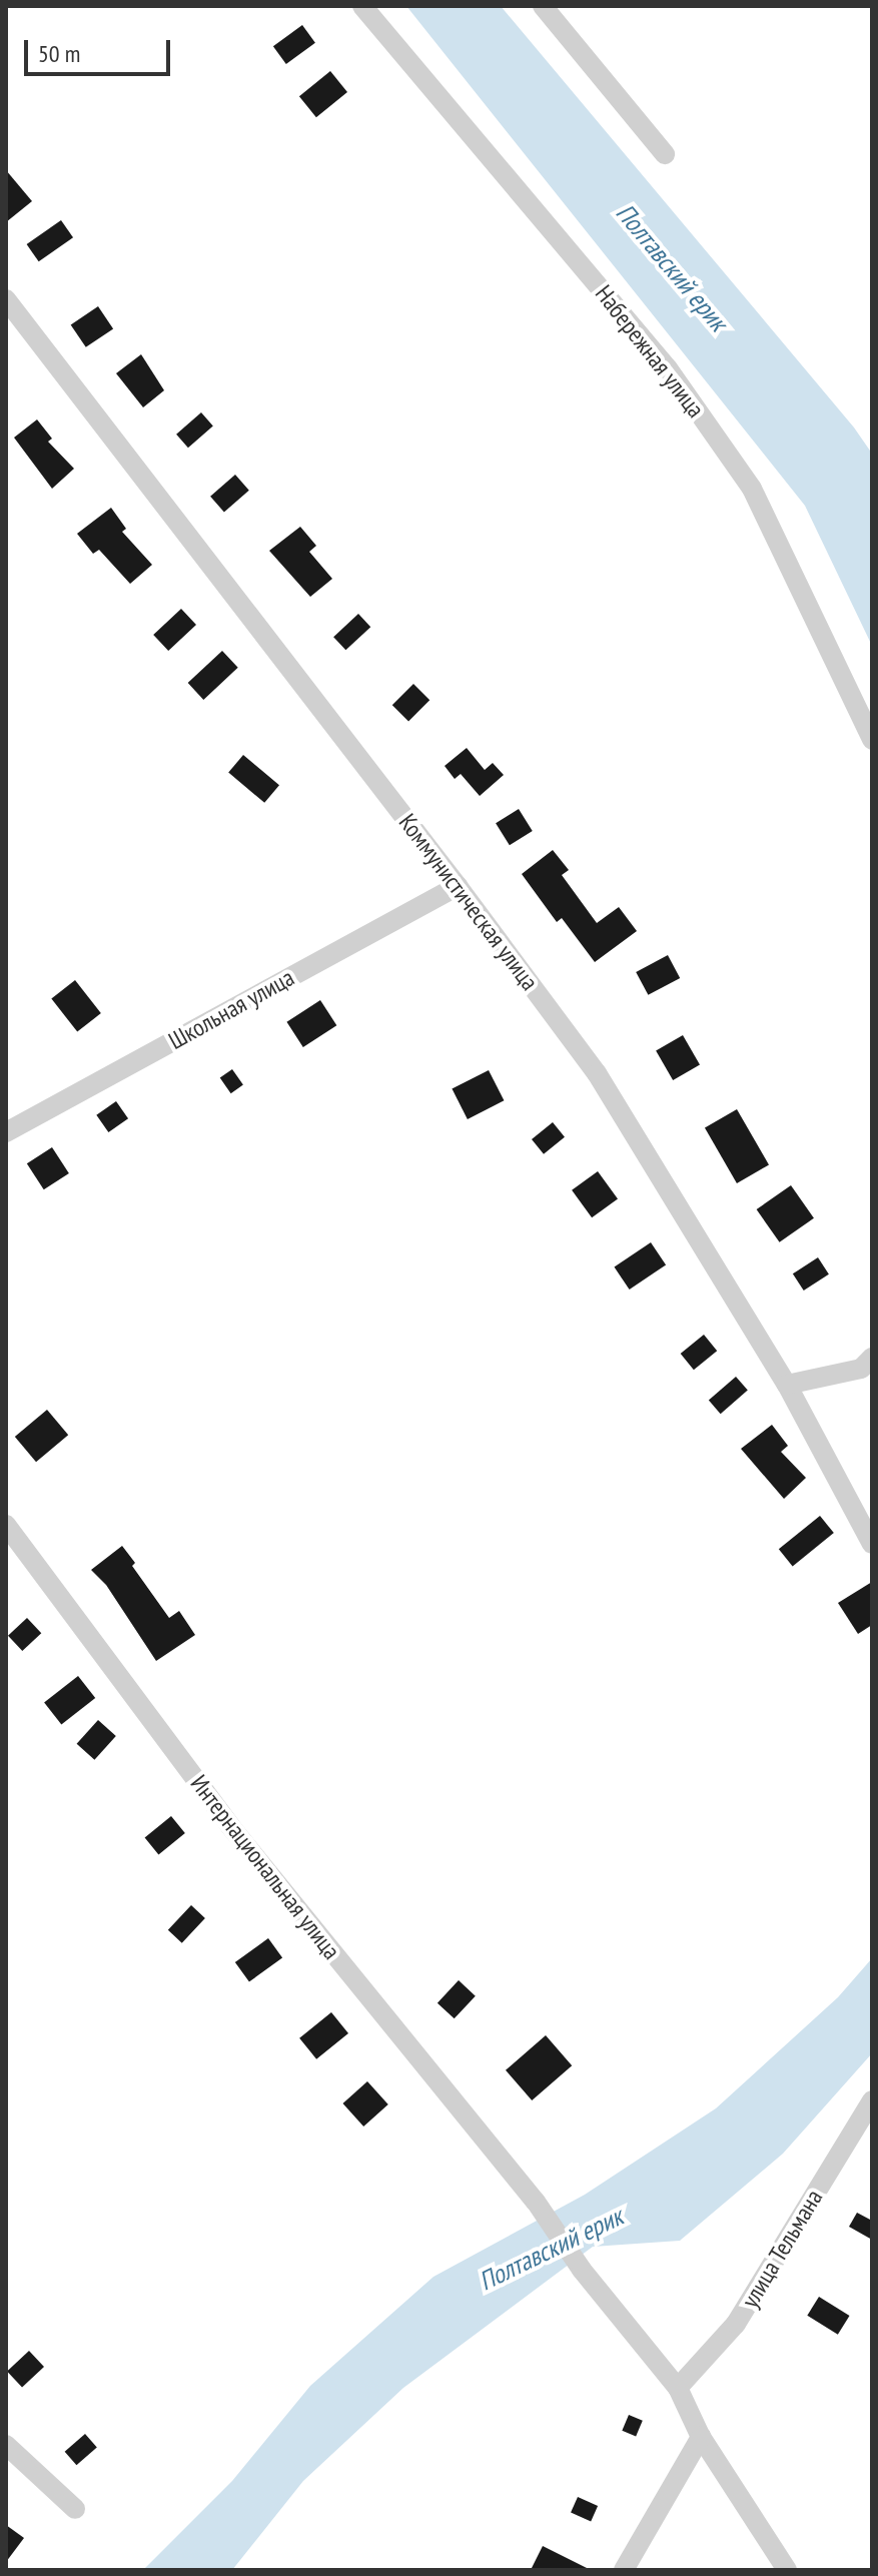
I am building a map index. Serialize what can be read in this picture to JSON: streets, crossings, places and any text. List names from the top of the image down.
{
  "streets": {
    "street": [
      "Набережная улица",
      "Коммунистическая улица",
      "Школьная улица",
      "Интернациональная улица",
      "улица Тельмана"
    ]
  },
  "crossings": [
    ["Коммунистическая улица", "Школьная улица"],
    ["Интернациональная улица", "улица Тельмана"]
  ],
  "water": ["Полтавский ерик"],
  "scale_bar": "50 m"
}
